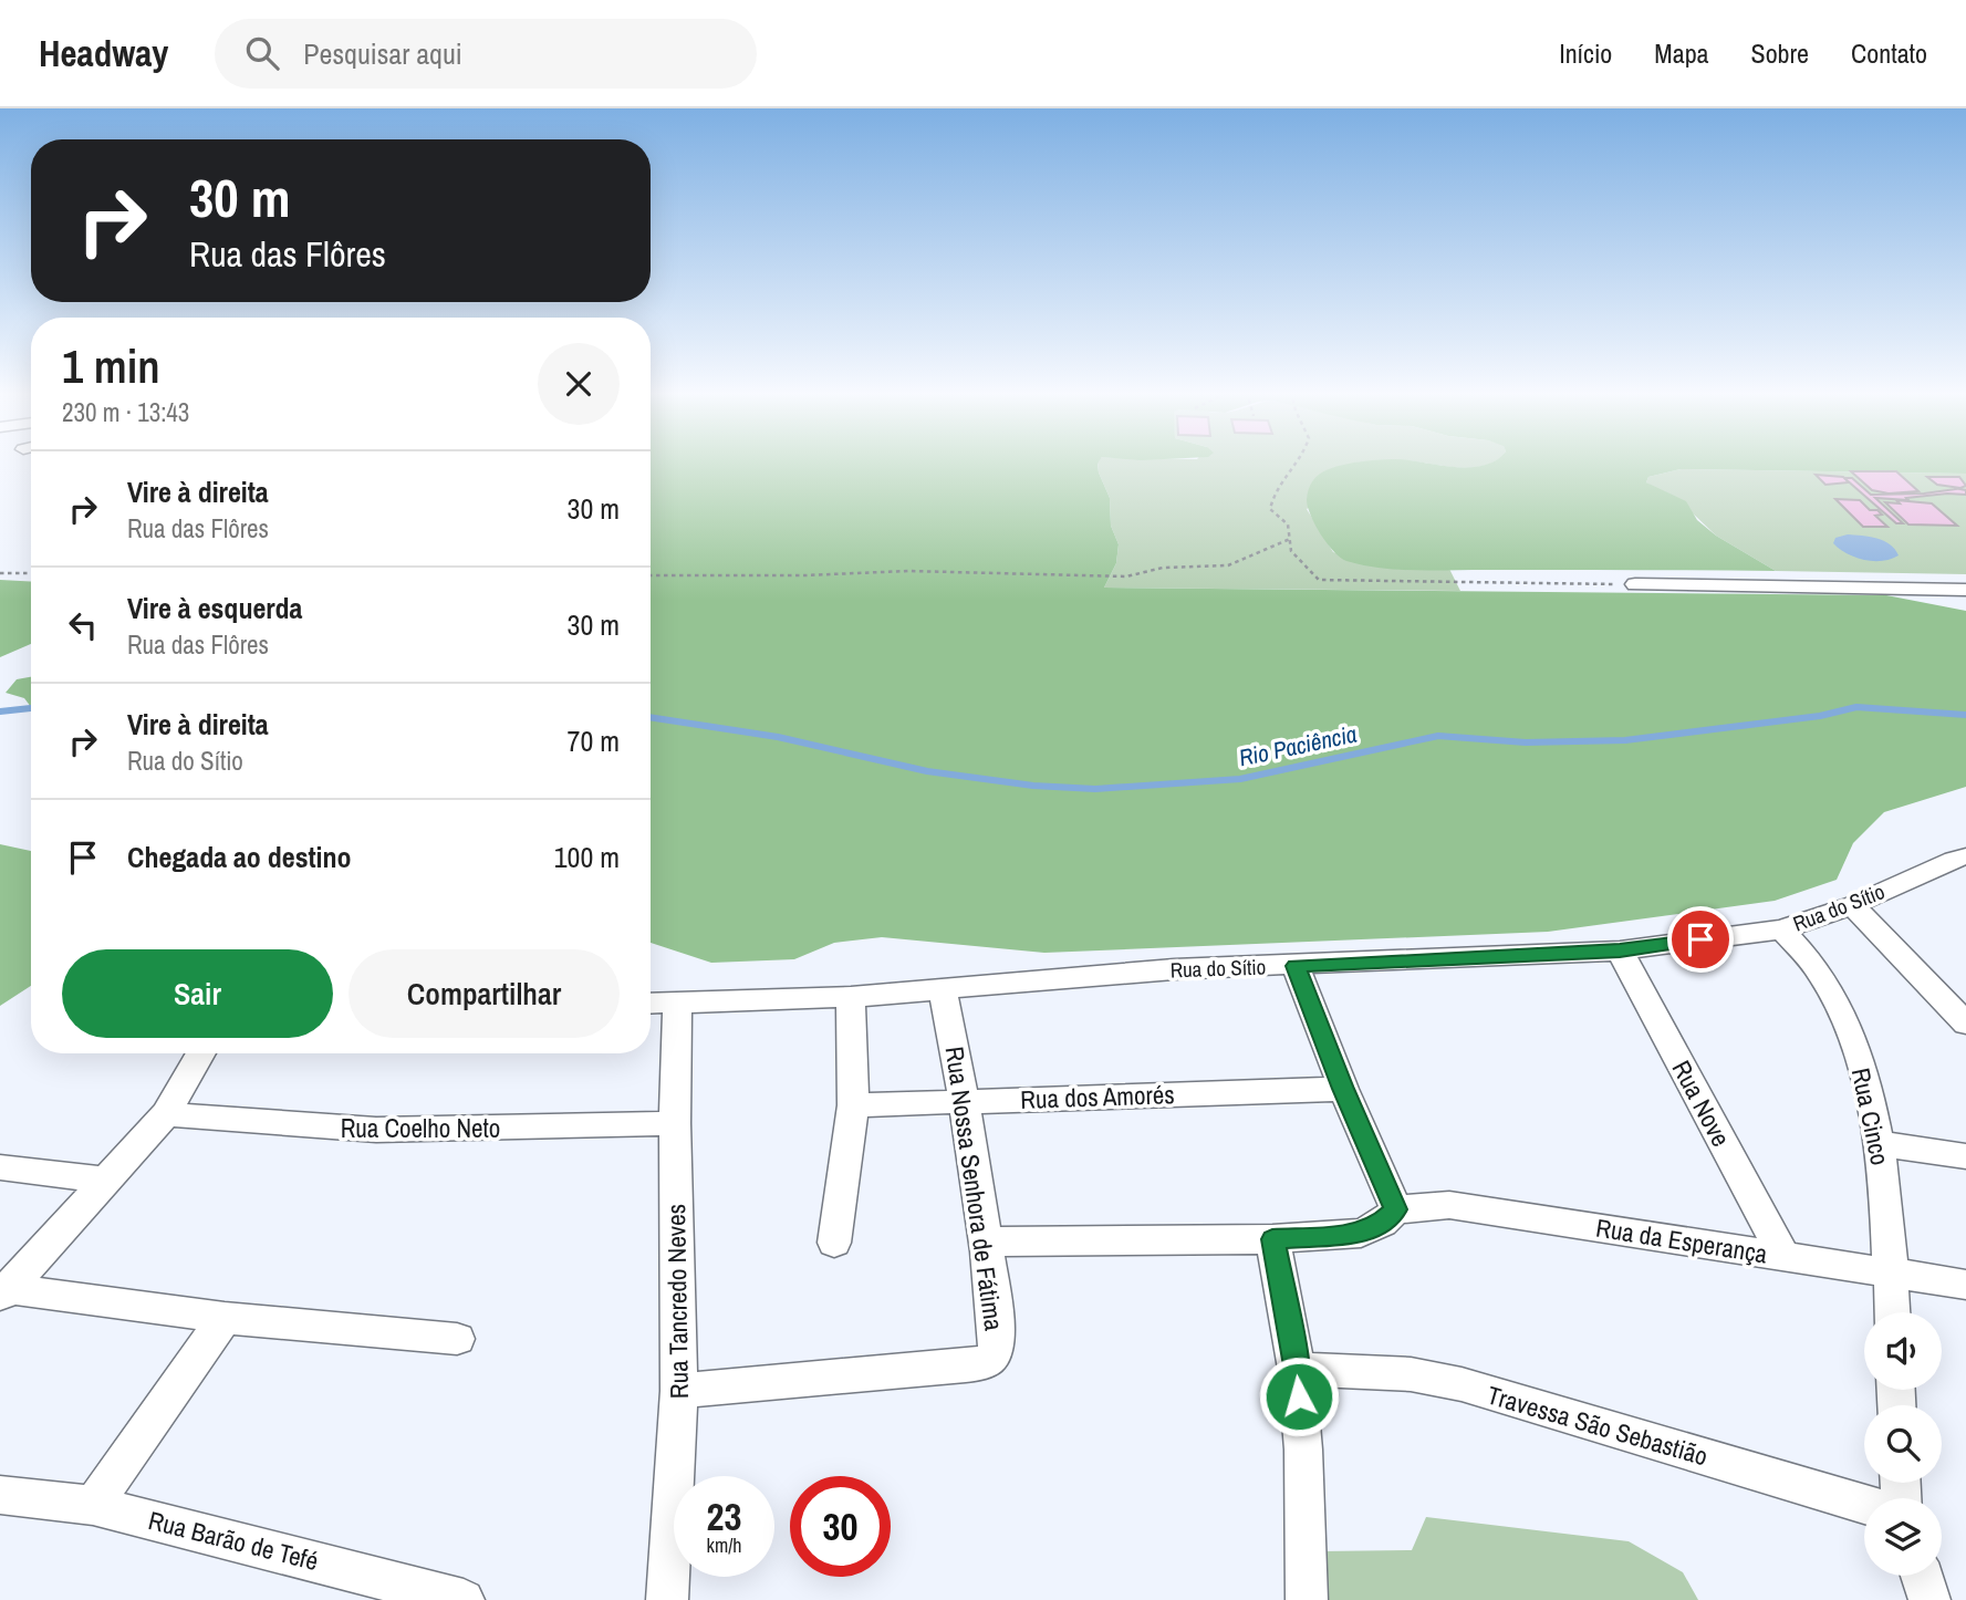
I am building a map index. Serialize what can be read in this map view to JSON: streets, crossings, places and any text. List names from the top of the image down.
{
  "streets": {
    "street": [
      "Rua do Sítio",
      "Rua dos Amorés",
      "Rua Nove",
      "Rua Cinco",
      "Rua Coelho Neto",
      "Rua Nossa Senhora de Fátima",
      "Rua da Esperança",
      "Rua Tancredo Neves",
      "Travessa São Sebastião",
      "Rua Barão de Tefé"
    ]
  },
  "crossings": [
    ["Rua do Sítio", "Rua Nove"],
    ["Rua do Sítio", "Rua Cinco"],
    ["Rua do Sítio", "Rua Nossa Senhora de Fátima"],
    ["Rua do Sítio", "Rua Tancredo Neves"],
    ["Rua dos Amorés", "Rua Nossa Senhora de Fátima"],
    ["Rua Nove", "Rua da Esperança"],
    ["Rua Cinco", "Rua da Esperança"],
    ["Rua Coelho Neto", "Rua Tancredo Neves"]
  ],
  "water": ["Rio Paciência"],
  "page": {
    "header": "Headway",
    "search": "Pesquisar aqui",
    "nav": [
      "Início",
      "Mapa",
      "Sobre",
      "Contato"
    ],
    "turn": ["30 m", "Rua das Flôres"],
    "heading": ["1 min", "230 m · 13:43"],
    "list": [
      {
        "name": "Vire à direita",
        "note": "Rua das Flôres",
        "value": "30 m"
      },
      {
        "name": "Vire à esquerda",
        "note": "Rua das Flôres",
        "value": "30 m"
      },
      {
        "name": "Vire à direita",
        "note": "Rua do Sítio",
        "value": "70 m"
      },
      {
        "name": "Chegada ao destino",
        "value": "100 m"
      }
    ],
    "buttons": ["Sair", "Compartilhar"],
    "speed": "23 km/h",
    "limit": "30"
  }
}
